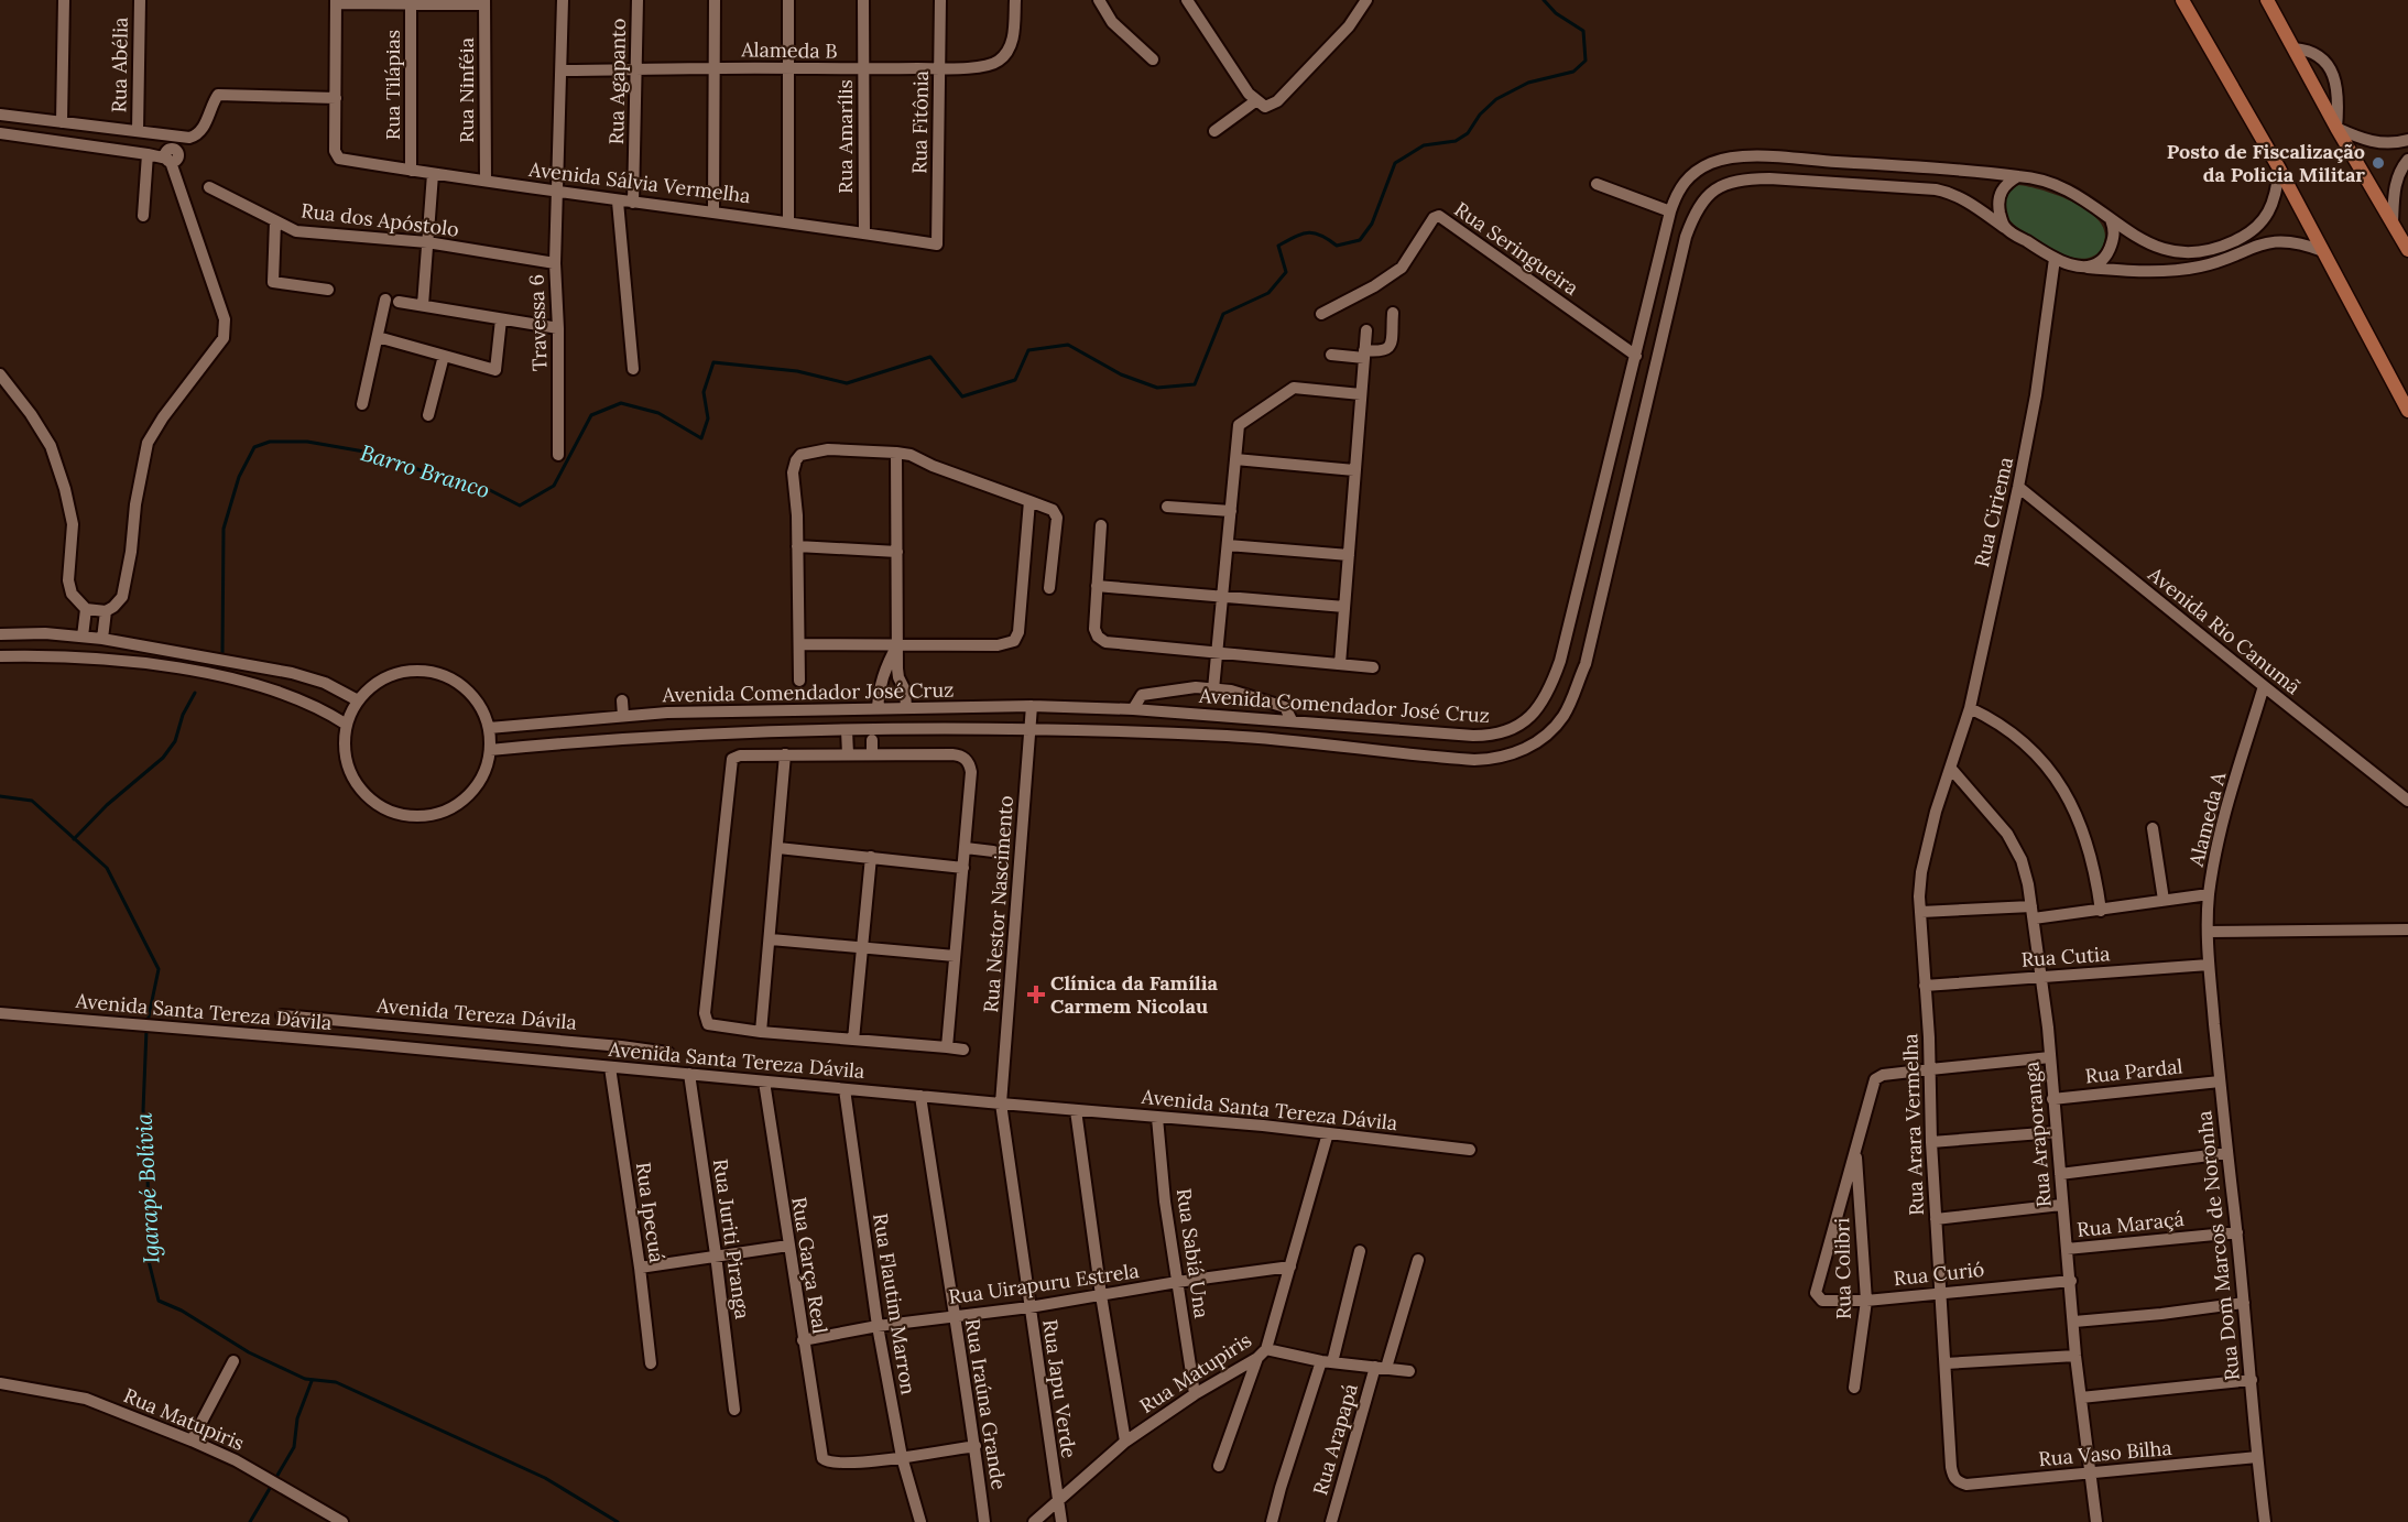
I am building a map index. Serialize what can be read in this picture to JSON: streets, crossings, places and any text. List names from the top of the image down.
{
  "streets": {
    "street": [
      "Alameda B",
      "Rua Abélia",
      "Rua Agapanto",
      "Rua Tilápias",
      "Rua Ninféia",
      "Rua Fitônia",
      "Rua Amarílis",
      "Avenida Sálvia Vermelha",
      "Rua dos Apóstolo",
      "Rua Seringueira",
      "Travessa 6",
      "Rua Ciriema",
      "Avenida Rio Canumã",
      "Avenida Comendador José Cruz",
      "Alameda A",
      "Rua Nestor Nascimento",
      "Rua Cutia",
      "Avenida Santa Tereza Dávila",
      "Avenida Tereza Dávila",
      "Rua Pardal",
      "Rua Arara Vermelha",
      "Rua Araporanga",
      "Rua Ipecuá",
      "Rua Maraçá",
      "Rua Juriti Piranga",
      "Rua Dom Marcos de Noronha",
      "Rua Sabiá Una",
      "Rua Garça Real",
      "Rua Colibri",
      "Rua Curió",
      "Rua Uirapuru Estrela",
      "Rua Flautim Marron",
      "Rua Matupiris",
      "Rua Japu Verde",
      "Rua Iraúna Grande",
      "Rua Arapapá",
      "Rua Vaso Bilha"
    ]
  },
  "crossings": [
    ["Alameda B", "Rua Agapanto"],
    ["Alameda B", "Rua Fitônia"],
    ["Alameda B", "Rua Amarílis"],
    ["Alameda B", "Travessa 6"],
    ["Rua Agapanto", "Avenida Sálvia Vermelha"],
    ["Rua Tilápias", "Avenida Sálvia Vermelha"],
    ["Rua Ninféia", "Avenida Sálvia Vermelha"],
    ["Rua Fitônia", "Avenida Sálvia Vermelha"],
    ["Rua Amarílis", "Avenida Sálvia Vermelha"],
    ["Avenida Sálvia Vermelha", "Travessa 6"],
    ["Rua dos Apóstolo", "Travessa 6"],
    ["Rua Seringueira", "Avenida Comendador José Cruz"],
    ["Rua Ciriema", "Avenida Rio Canumã"],
    ["Rua Ciriema", "Avenida Comendador José Cruz"],
    ["Rua Ciriema", "Rua Arara Vermelha"],
    ["Rua Ciriema", "Rua Araporanga"],
    ["Avenida Rio Canumã", "Alameda A"],
    ["Avenida Comendador José Cruz", "Rua Nestor Nascimento"],
    ["Alameda A", "Rua Cutia"],
    ["Alameda A", "Rua Dom Marcos de Noronha"],
    ["Rua Nestor Nascimento", "Avenida Santa Tereza Dávila"],
    ["Rua Nestor Nascimento", "Rua Japu Verde"],
    ["Rua Cutia", "Rua Arara Vermelha"],
    ["Rua Cutia", "Rua Araporanga"],
    ["Rua Cutia", "Rua Dom Marcos de Noronha"],
    ["Avenida Santa Tereza Dávila", "Rua Ipecuá"],
    ["Avenida Santa Tereza Dávila", "Rua Juriti Piranga"],
    ["Avenida Santa Tereza Dávila", "Rua Sabiá Una"],
    ["Avenida Santa Tereza Dávila", "Rua Garça Real"],
    ["Avenida Santa Tereza Dávila", "Rua Flautim Marron"],
    ["Avenida Santa Tereza Dávila", "Rua Matupiris"],
    ["Avenida Santa Tereza Dávila", "Rua Japu Verde"],
    ["Avenida Santa Tereza Dávila", "Rua Iraúna Grande"],
    ["Rua Pardal", "Rua Araporanga"],
    ["Rua Pardal", "Rua Dom Marcos de Noronha"],
    ["Rua Arara Vermelha", "Rua Araporanga"],
    ["Rua Arara Vermelha", "Rua Colibri"],
    ["Rua Arara Vermelha", "Rua Curió"],
    ["Rua Arara Vermelha", "Rua Vaso Bilha"],
    ["Rua Araporanga", "Rua Maraçá"],
    ["Rua Araporanga", "Rua Curió"],
    ["Rua Araporanga", "Rua Vaso Bilha"],
    ["Rua Maraçá", "Rua Dom Marcos de Noronha"],
    ["Rua Dom Marcos de Noronha", "Rua Vaso Bilha"],
    ["Rua Sabiá Una", "Rua Uirapuru Estrela"],
    ["Rua Sabiá Una", "Rua Matupiris"],
    ["Rua Garça Real", "Rua Uirapuru Estrela"],
    ["Rua Garça Real", "Rua Flautim Marron"],
    ["Rua Colibri", "Rua Curió"],
    ["Rua Uirapuru Estrela", "Rua Flautim Marron"],
    ["Rua Uirapuru Estrela", "Rua Matupiris"],
    ["Rua Uirapuru Estrela", "Rua Japu Verde"],
    ["Rua Uirapuru Estrela", "Rua Iraúna Grande"],
    ["Rua Matupiris", "Rua Japu Verde"]
  ],
  "water": ["Barro Branco", "Igarapé Bolívia"],
  "places": {
    "other": ["Posto de Fiscalização da Policia Militar"],
    "health": ["Clínica da Família Carmem Nicolau"]
  }
}
